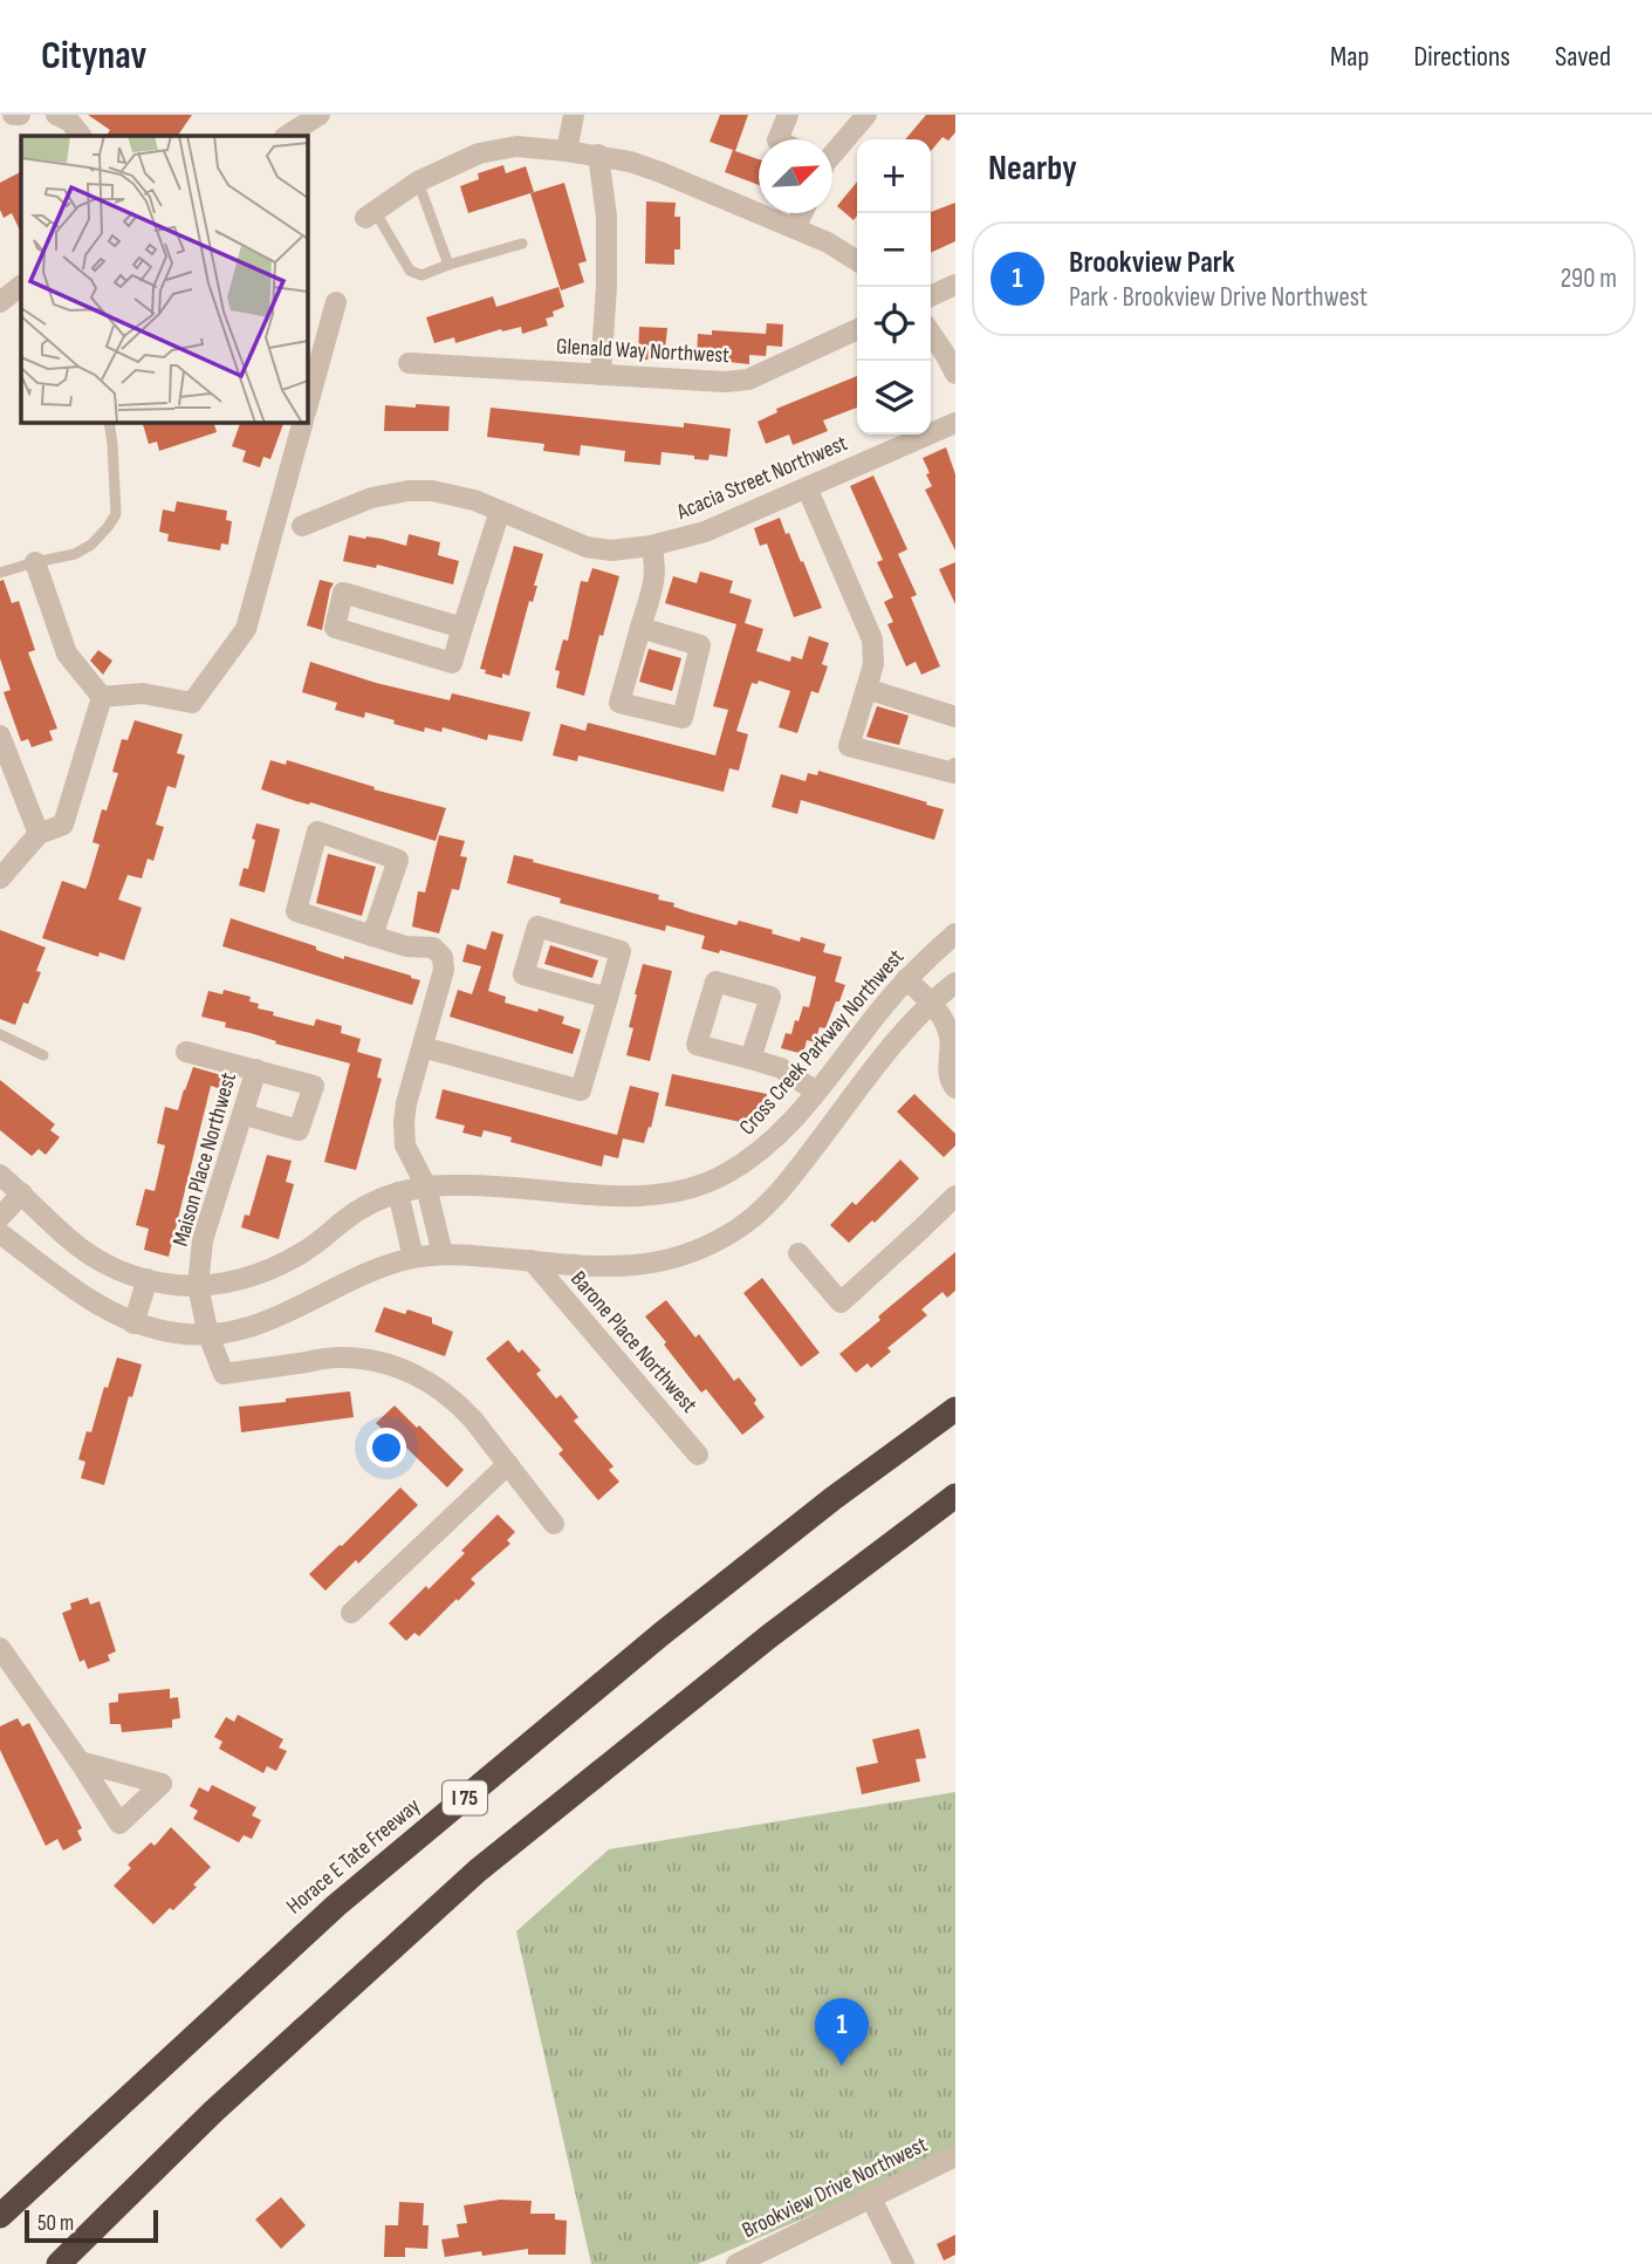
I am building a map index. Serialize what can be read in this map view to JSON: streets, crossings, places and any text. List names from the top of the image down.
{
  "streets": {
    "highway": ["I 75", "Horace E Tate Freeway"],
    "street": [
      "Glenald Way Northwest",
      "Acacia Street Northwest",
      "Cross Creek Parkway Northwest",
      "Maison Place Northwest",
      "Barone Place Northwest",
      "Brookview Drive Northwest"
    ]
  },
  "crossings": [
    ["Cross Creek Parkway Northwest", "Maison Place Northwest"]
  ],
  "scale_bar": "50 m",
  "north": "top right",
  "page": {
    "header": "Citynav",
    "nav": ["Map", "Directions", "Saved"],
    "heading": "Nearby",
    "map_buttons": ["+", "−"],
    "list": [
      {
        "mark": "1",
        "name": "Brookview Park",
        "note": "Park · Brookview Drive Northwest",
        "value": "290 m"
      }
    ],
    "pins": "1",
    "scale": "50 m"
  }
}
